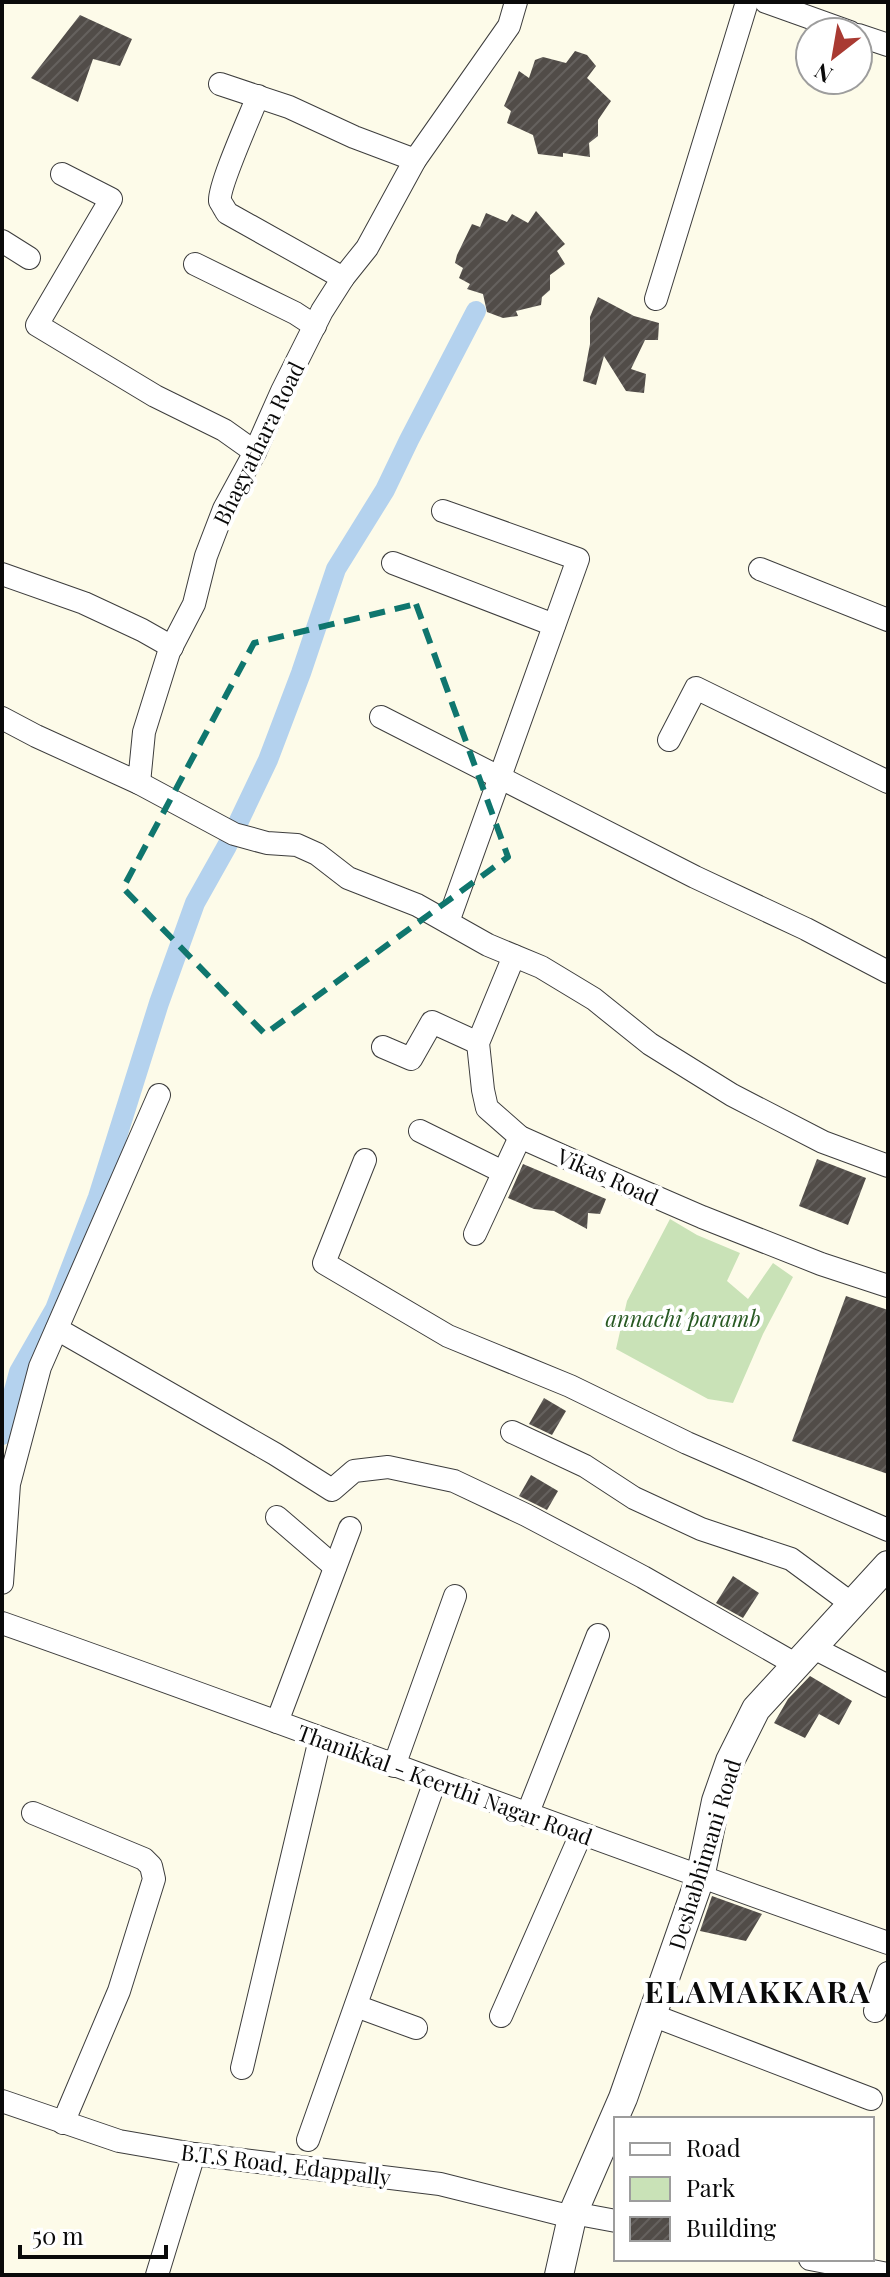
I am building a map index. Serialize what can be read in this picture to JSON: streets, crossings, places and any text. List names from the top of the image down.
{
  "streets": {
    "street": [
      "Bhagyathara Road",
      "Vikas Road",
      "Thanikkal - Keerthi Nagar Road",
      "Deshabhimani Road",
      "B.T.S Road, Edappally"
    ]
  },
  "crossings": [
    ["Thanikkal - Keerthi Nagar Road", "Deshabhimani Road"],
    ["Deshabhimani Road", "B.T.S Road, Edappally"]
  ],
  "districts": ["ELAMAKKARA"],
  "parks": ["annachi paramb"],
  "legend": ["Road", "Park", "Building"],
  "scale_bar": "50 m",
  "north": "bottom left"
}
